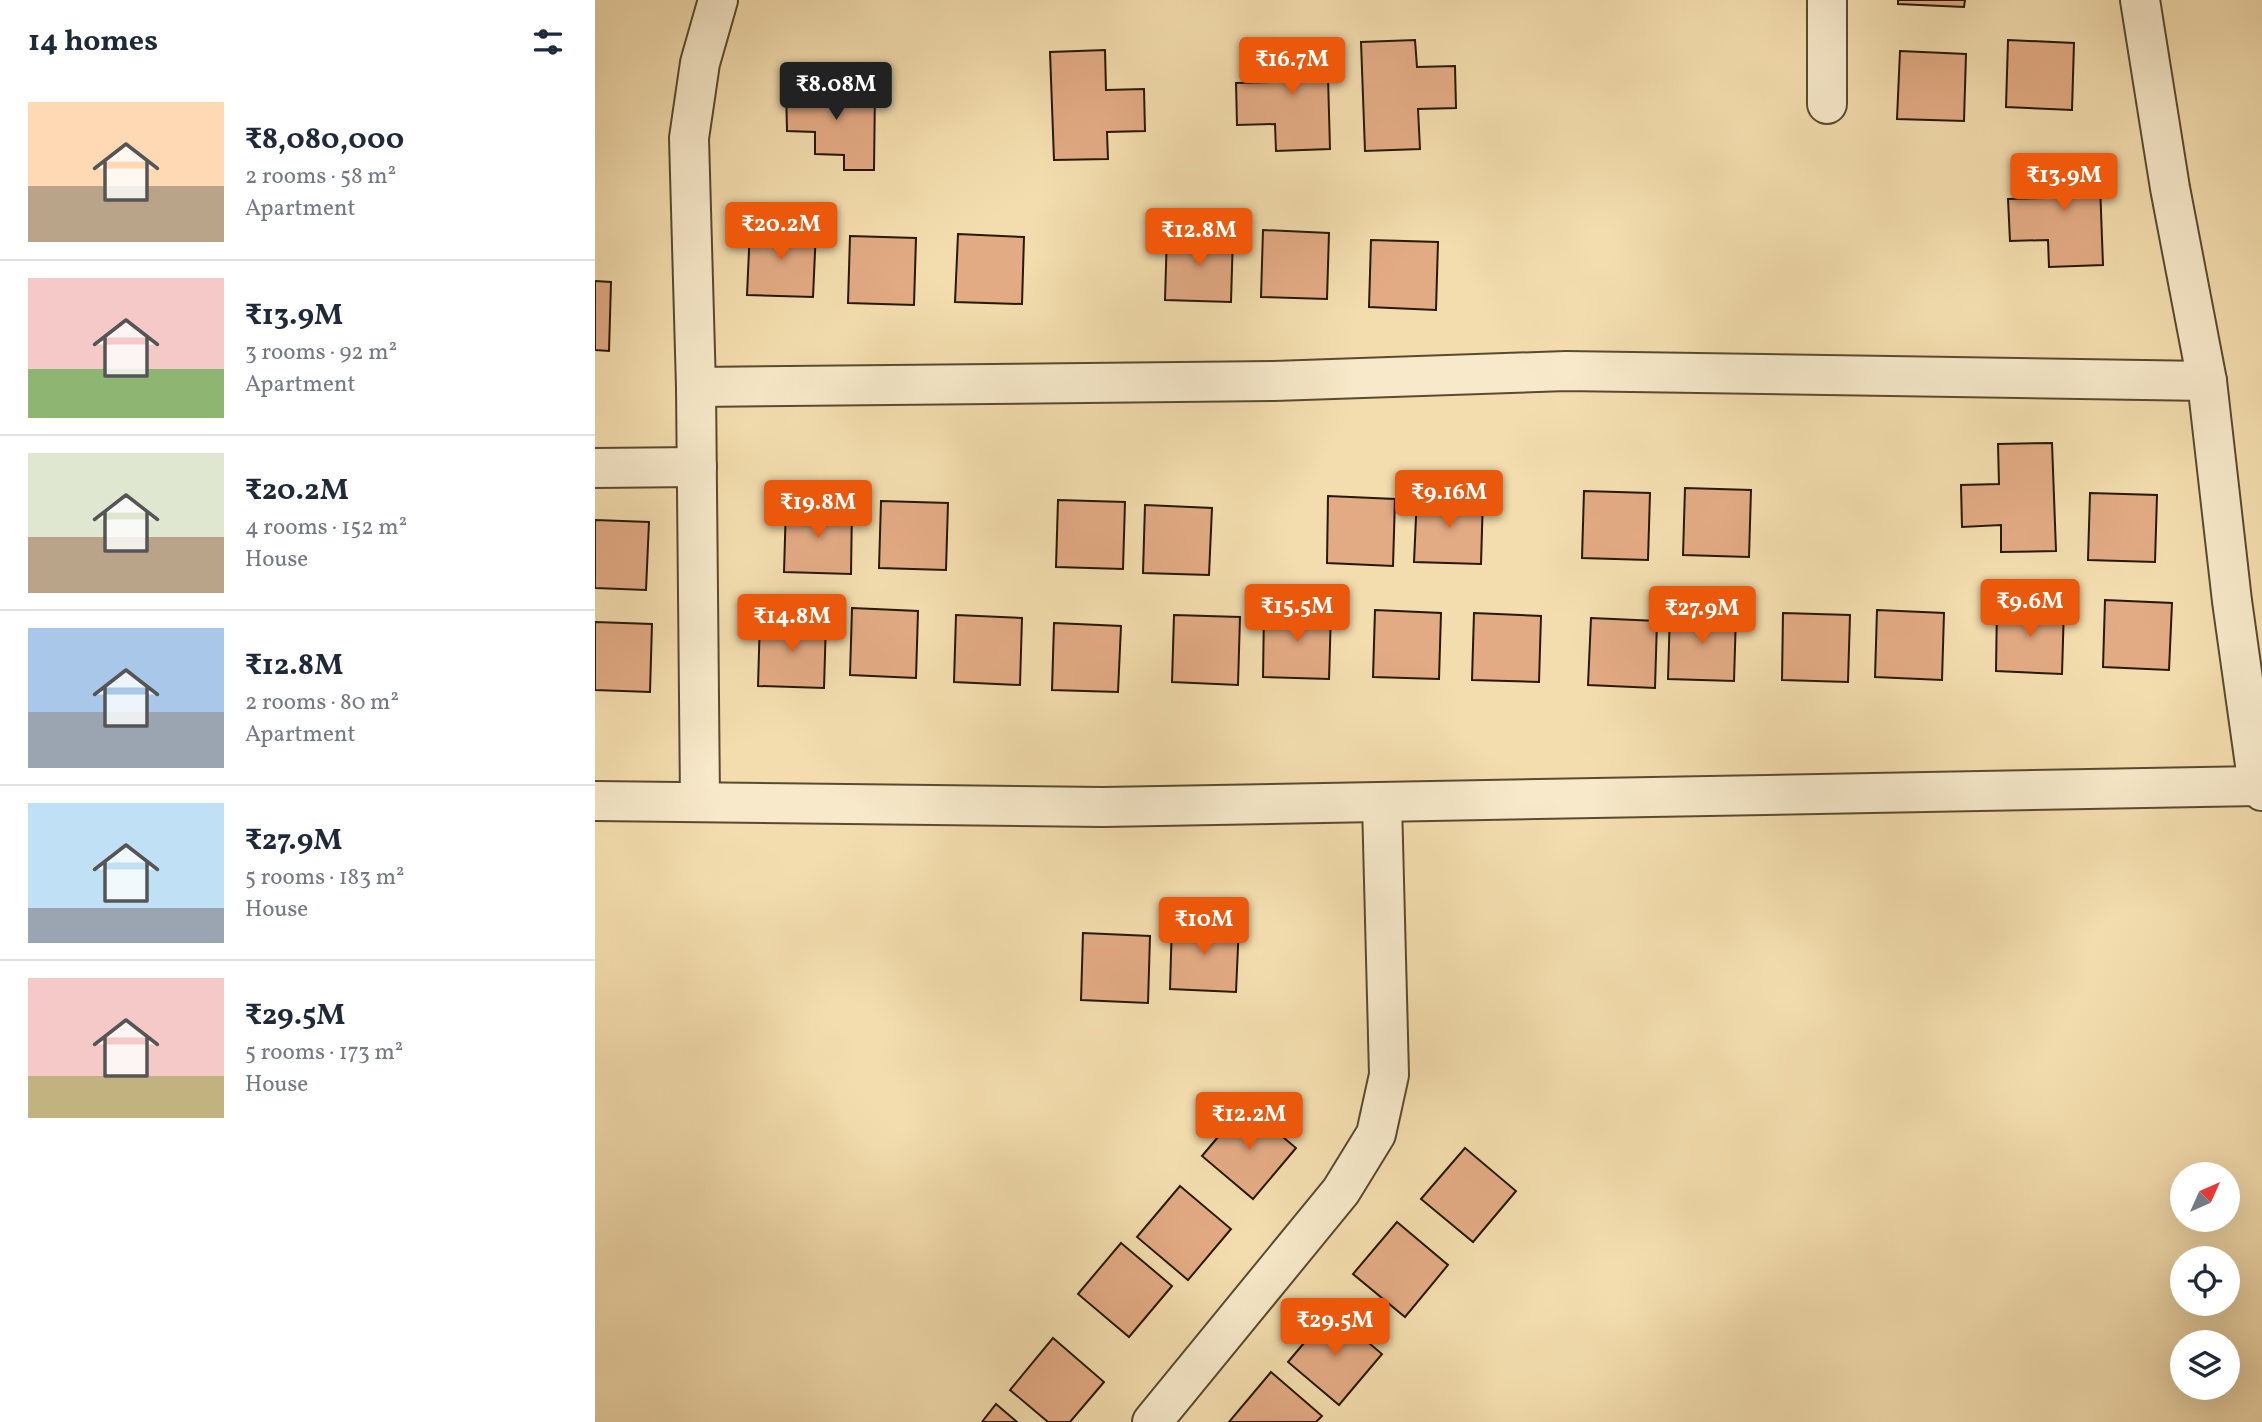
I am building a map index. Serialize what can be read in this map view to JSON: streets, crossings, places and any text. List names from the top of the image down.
{
  "north": "top right",
  "page": {
    "heading": "14 homes",
    "price": [
      "₹16.7M",
      "₹8.08M",
      "₹13.9M",
      "₹20.2M",
      "₹12.8M",
      "₹9.16M",
      "₹19.8M",
      "₹9.6M",
      "₹15.5M",
      "₹27.9M",
      "₹14.8M",
      "₹10M",
      "₹12.2M",
      "₹29.5M"
    ],
    "list": [
      {
        "name": "₹8,080,000",
        "note": "2 rooms · 58 m² · Apartment"
      },
      {
        "name": "₹13.9M",
        "note": "3 rooms · 92 m² · Apartment"
      },
      {
        "name": "₹20.2M",
        "note": "4 rooms · 152 m² · House"
      },
      {
        "name": "₹12.8M",
        "note": "2 rooms · 80 m² · Apartment"
      },
      {
        "name": "₹27.9M",
        "note": "5 rooms · 183 m² · House"
      },
      {
        "name": "₹29.5M",
        "note": "5 rooms · 173 m² · House"
      }
    ]
  }
}
